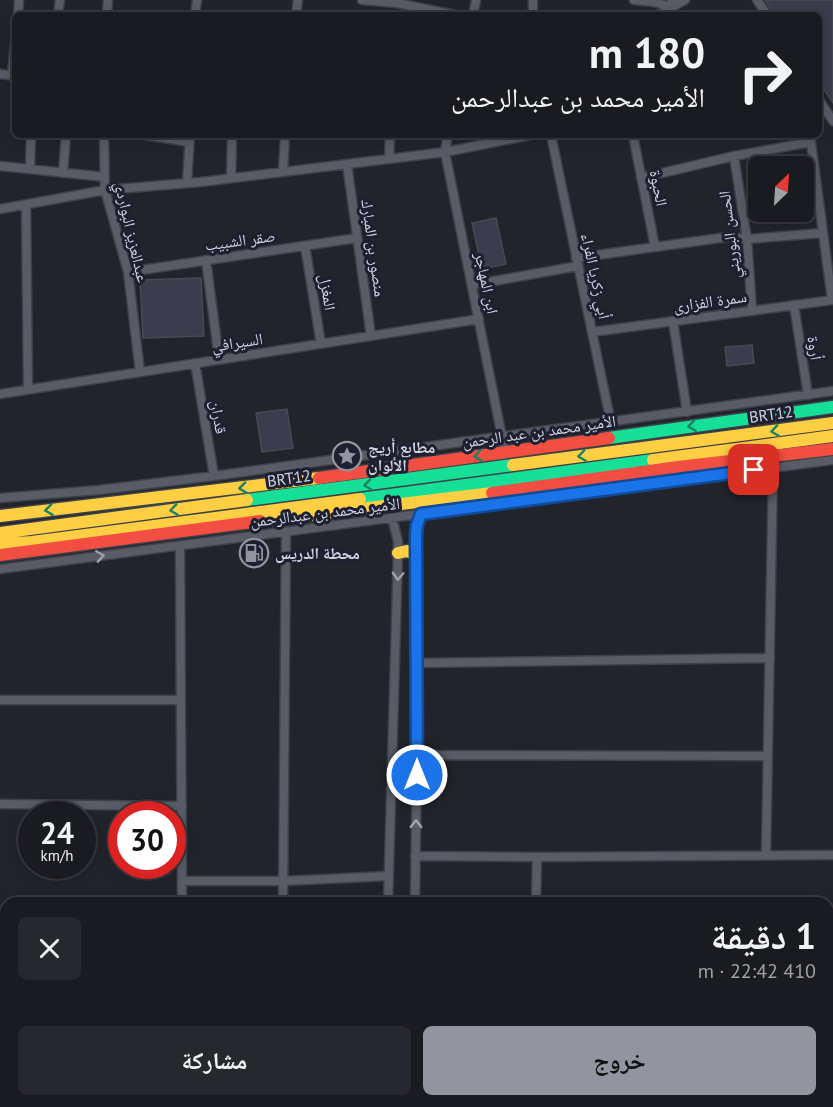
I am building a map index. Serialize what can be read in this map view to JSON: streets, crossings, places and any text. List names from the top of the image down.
{
  "streets": {
    "main road": ["BRT12", "الأمير محمد بن عبد الرحمن"],
    "street": [
      "الحبوة",
      "عبدالعزيز البواردي",
      "الحسن البوريني",
      "صقر الشبيب",
      "منصور بن المبارك",
      "أبي زكريا الفراء",
      "ابن المهاجر",
      "المغزل",
      "سمرة الفزارى",
      "السيرافي",
      "أروة",
      "قدران",
      "الأمير محمد بن عبدالرحمن"
    ]
  },
  "crossings": [
    ["عبدالعزيز البواردي", "صقر الشبيب"],
    ["عبدالعزيز البواردي", "السيرافي"],
    ["الحسن البوريني", "سمرة الفزارى"],
    ["صقر الشبيب", "منصور بن المبارك"],
    ["صقر الشبيب", "المغزل"],
    ["منصور بن المبارك", "السيرافي"],
    ["أبي زكريا الفراء", "سمرة الفزارى"],
    ["ابن المهاجر", "السيرافي"],
    ["ابن المهاجر", "الأمير محمد بن عبد الرحمن"],
    ["المغزل", "السيرافي"],
    ["سمرة الفزارى", "أروة"],
    ["السيرافي", "قدران"]
  ],
  "places": {
    "place": ["مطابع أريج الألوان"],
    "fuel station": ["محطة الدريس"]
  },
  "north": "top right",
  "page": {
    "turn": ["180 m", "الأمير محمد بن عبدالرحمن"],
    "speed": "24 km/h",
    "limit": "30",
    "heading": ["1 دقيقة", "410 m · 22:42"],
    "buttons": ["خروج", "مشاركة"]
  }
}
